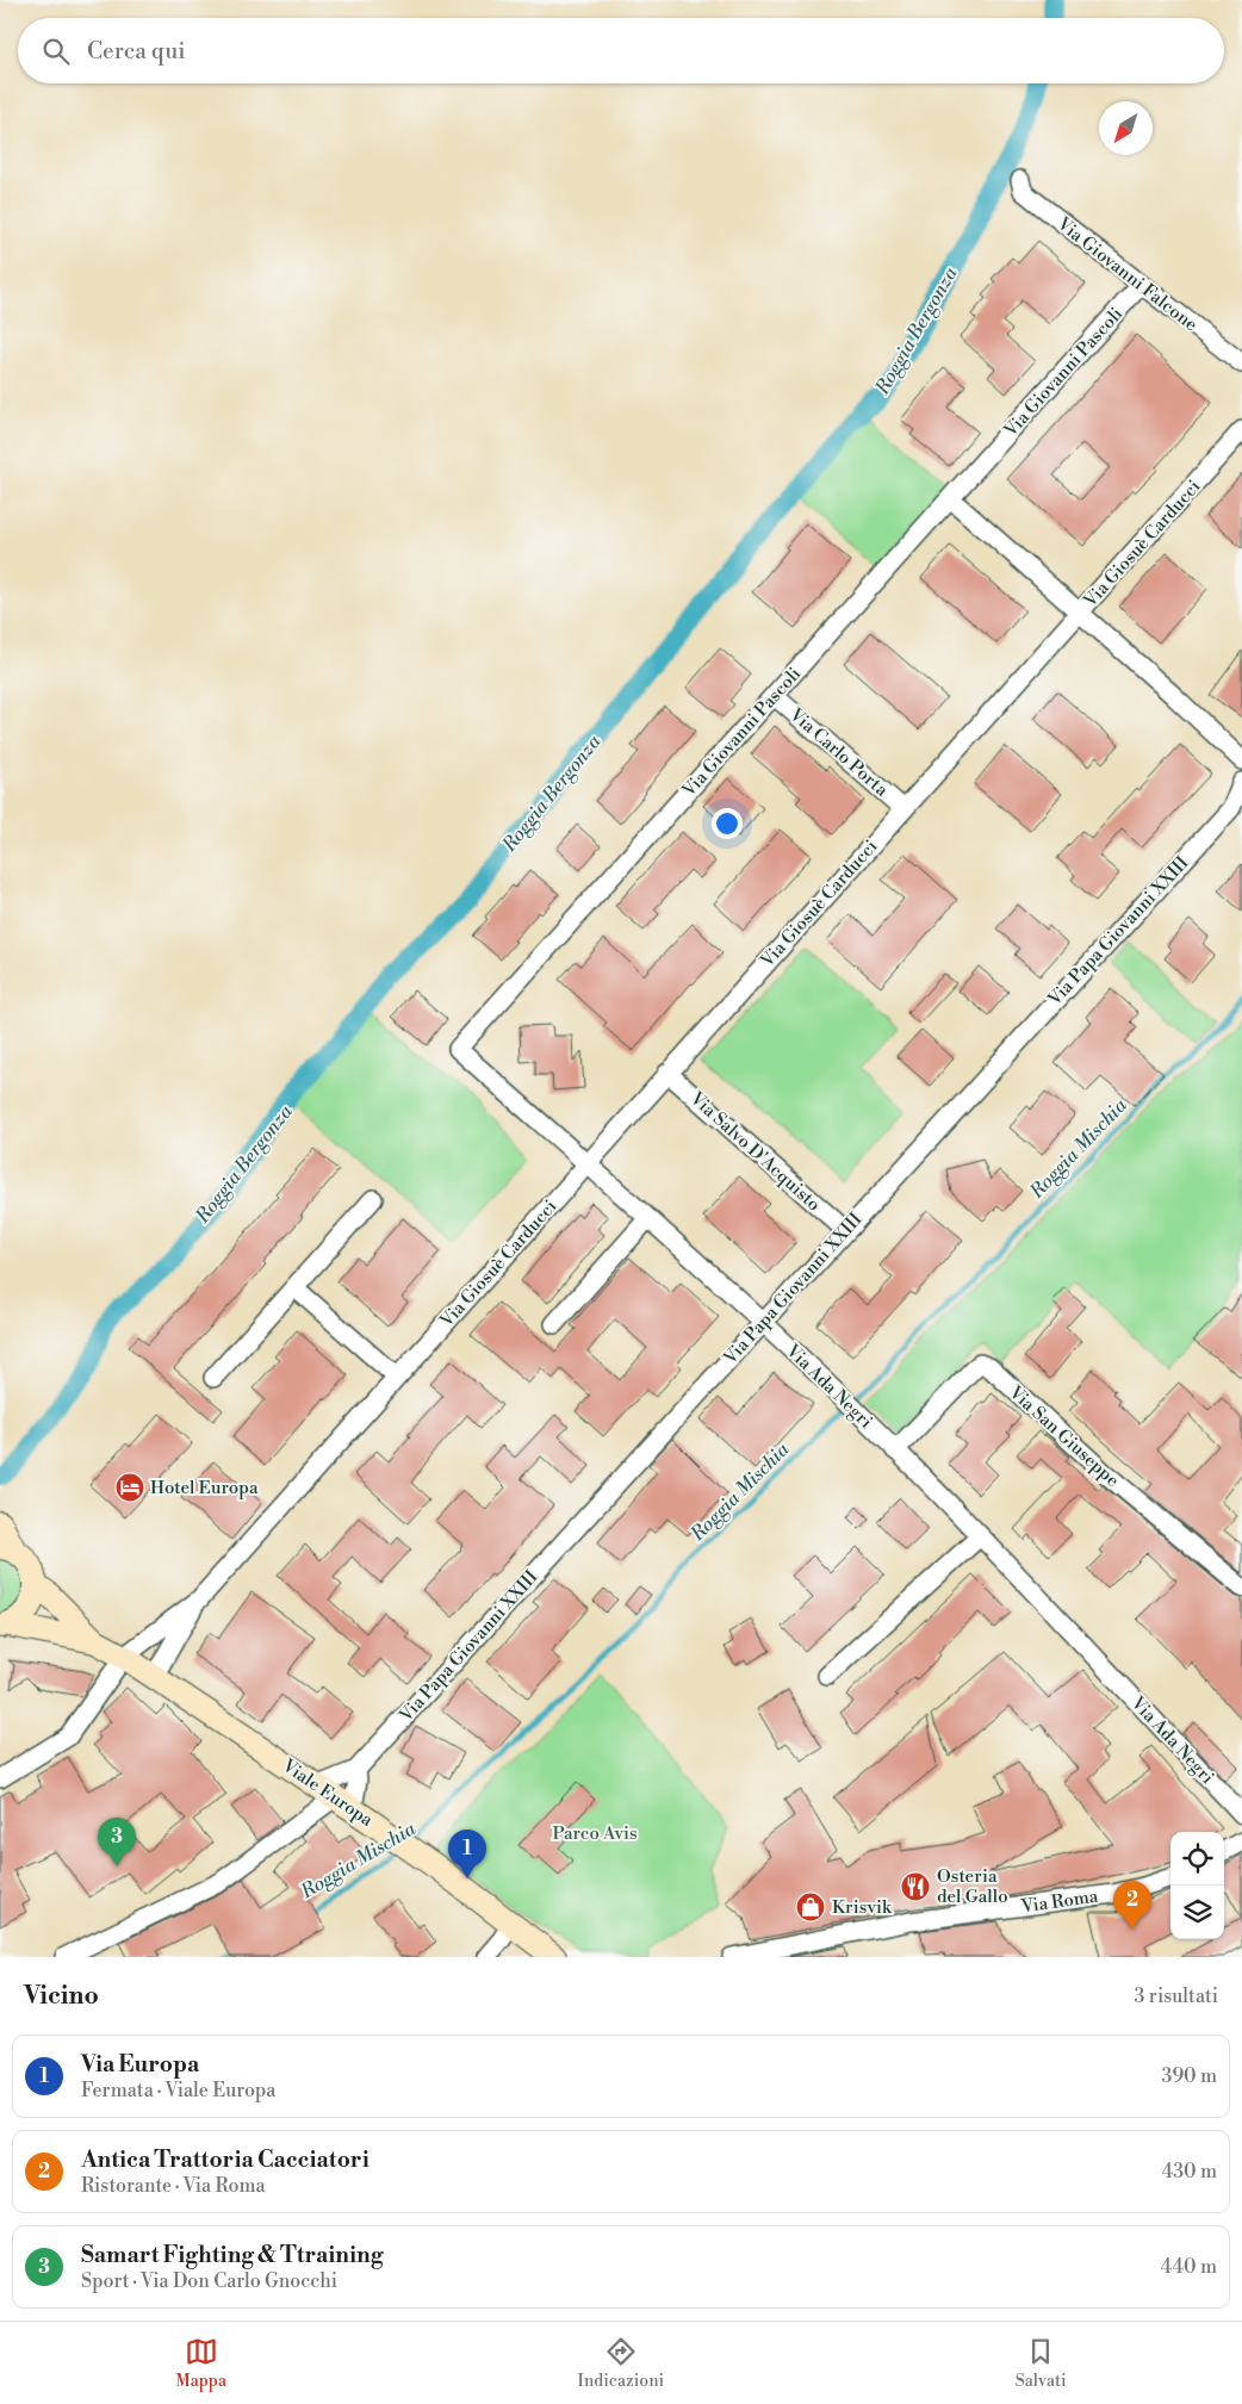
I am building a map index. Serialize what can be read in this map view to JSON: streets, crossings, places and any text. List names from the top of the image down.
{
  "streets": {
    "street": [
      "Via Giovanni Falcone",
      "Via Giovanni Pascoli",
      "Via Giosuè Carducci",
      "Via Carlo Porta",
      "Via Papa Giovanni XXIII",
      "Via Salvo D'Acquisto",
      "Via Ada Negri",
      "Via San Giuseppe",
      "Viale Europa",
      "Via Roma"
    ]
  },
  "crossings": [
    ["Via Giovanni Falcone", "Via Giovanni Pascoli"],
    ["Via Giovanni Pascoli", "Via Giosuè Carducci"],
    ["Via Giovanni Pascoli", "Via Carlo Porta"],
    ["Via Giovanni Pascoli", "Via Ada Negri"],
    ["Via Giosuè Carducci", "Via Carlo Porta"],
    ["Via Giosuè Carducci", "Via Salvo D'Acquisto"],
    ["Via Giosuè Carducci", "Via Ada Negri"],
    ["Via Giosuè Carducci", "Viale Europa"],
    ["Via Papa Giovanni XXIII", "Via Salvo D'Acquisto"],
    ["Via Papa Giovanni XXIII", "Via Ada Negri"],
    ["Via Ada Negri", "Via San Giuseppe"]
  ],
  "water": ["Roggia Bergonza", "Roggia Mischia"],
  "parks": ["Parco Avis"],
  "places": {
    "hotel": ["Hotel Europa"],
    "restaurant": ["Osteria del Gallo"],
    "shop": ["Krisvik"]
  },
  "north": "bottom left",
  "page": {
    "search": "Cerca qui",
    "pins": ["3", "1", "2"],
    "heading": ["Vicino", "3 risultati"],
    "list": [
      {
        "mark": "1",
        "name": "Via Europa",
        "note": "Fermata · Viale Europa",
        "value": "390 m"
      },
      {
        "mark": "2",
        "name": "Antica Trattoria Cacciatori",
        "note": "Ristorante · Via Roma",
        "value": "430 m"
      },
      {
        "mark": "3",
        "name": "Samart Fighting & Ttraining",
        "note": "Sport · Via Don Carlo Gnocchi",
        "value": "440 m"
      }
    ],
    "nav": ["Mappa", "Indicazioni", "Salvati"]
  }
}
